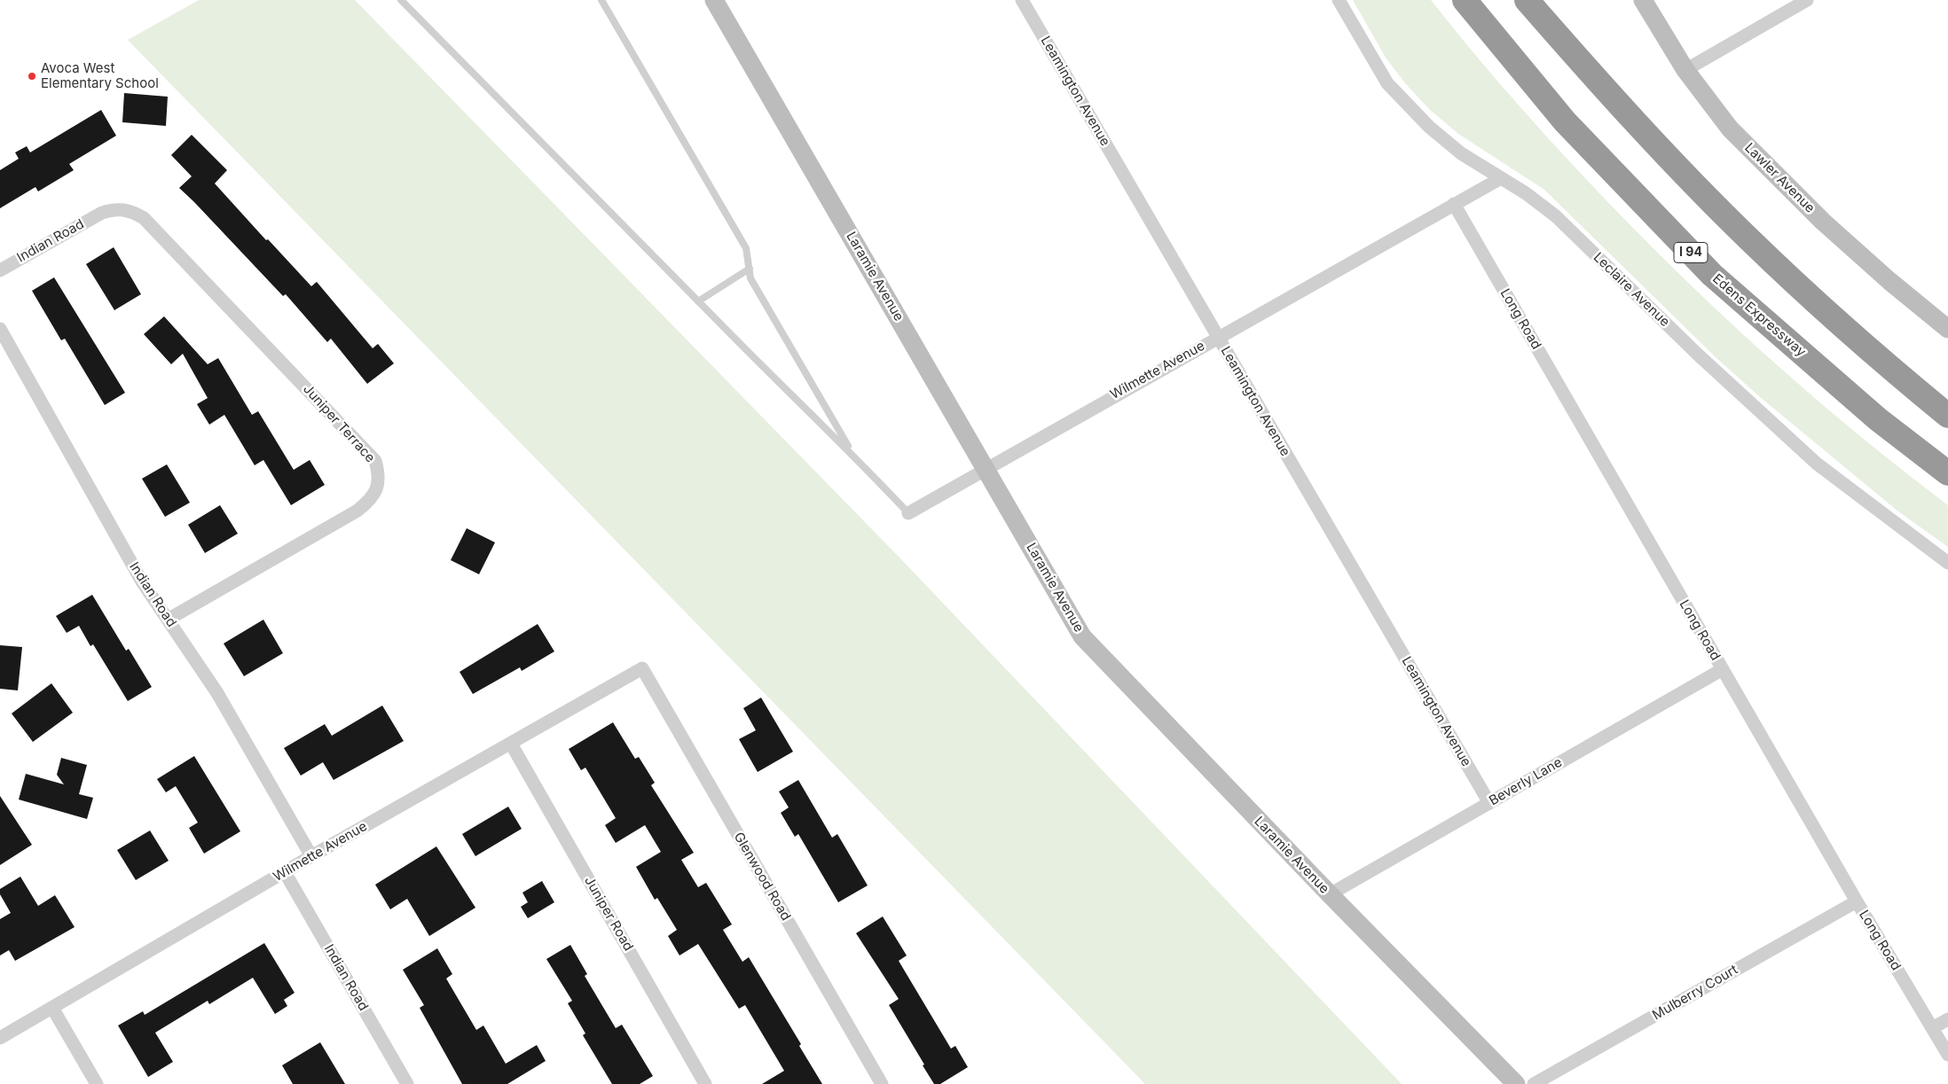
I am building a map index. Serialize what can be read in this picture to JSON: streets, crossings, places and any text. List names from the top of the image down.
{
  "streets": {
    "highway": ["I 94", "Edens Expressway"],
    "street": [
      "Leamington Avenue",
      "Lawler Avenue",
      "Indian Road",
      "Laramie Avenue",
      "Leclaire Avenue",
      "Long Road",
      "Wilmette Avenue",
      "Juniper Terrace",
      "Beverly Lane",
      "Glenwood Road",
      "Juniper Road",
      "Mulberry Court"
    ]
  },
  "crossings": [
    ["Leamington Avenue", "Wilmette Avenue"],
    ["Leamington Avenue", "Beverly Lane"],
    ["Indian Road", "Wilmette Avenue"],
    ["Indian Road", "Juniper Terrace"],
    ["Laramie Avenue", "Wilmette Avenue"],
    ["Laramie Avenue", "Beverly Lane"],
    ["Leclaire Avenue", "Wilmette Avenue"],
    ["Long Road", "Wilmette Avenue"],
    ["Long Road", "Beverly Lane"],
    ["Long Road", "Mulberry Court"],
    ["Wilmette Avenue", "Glenwood Road"],
    ["Wilmette Avenue", "Juniper Road"]
  ],
  "places": ["Avoca West Elementary School"]
}
